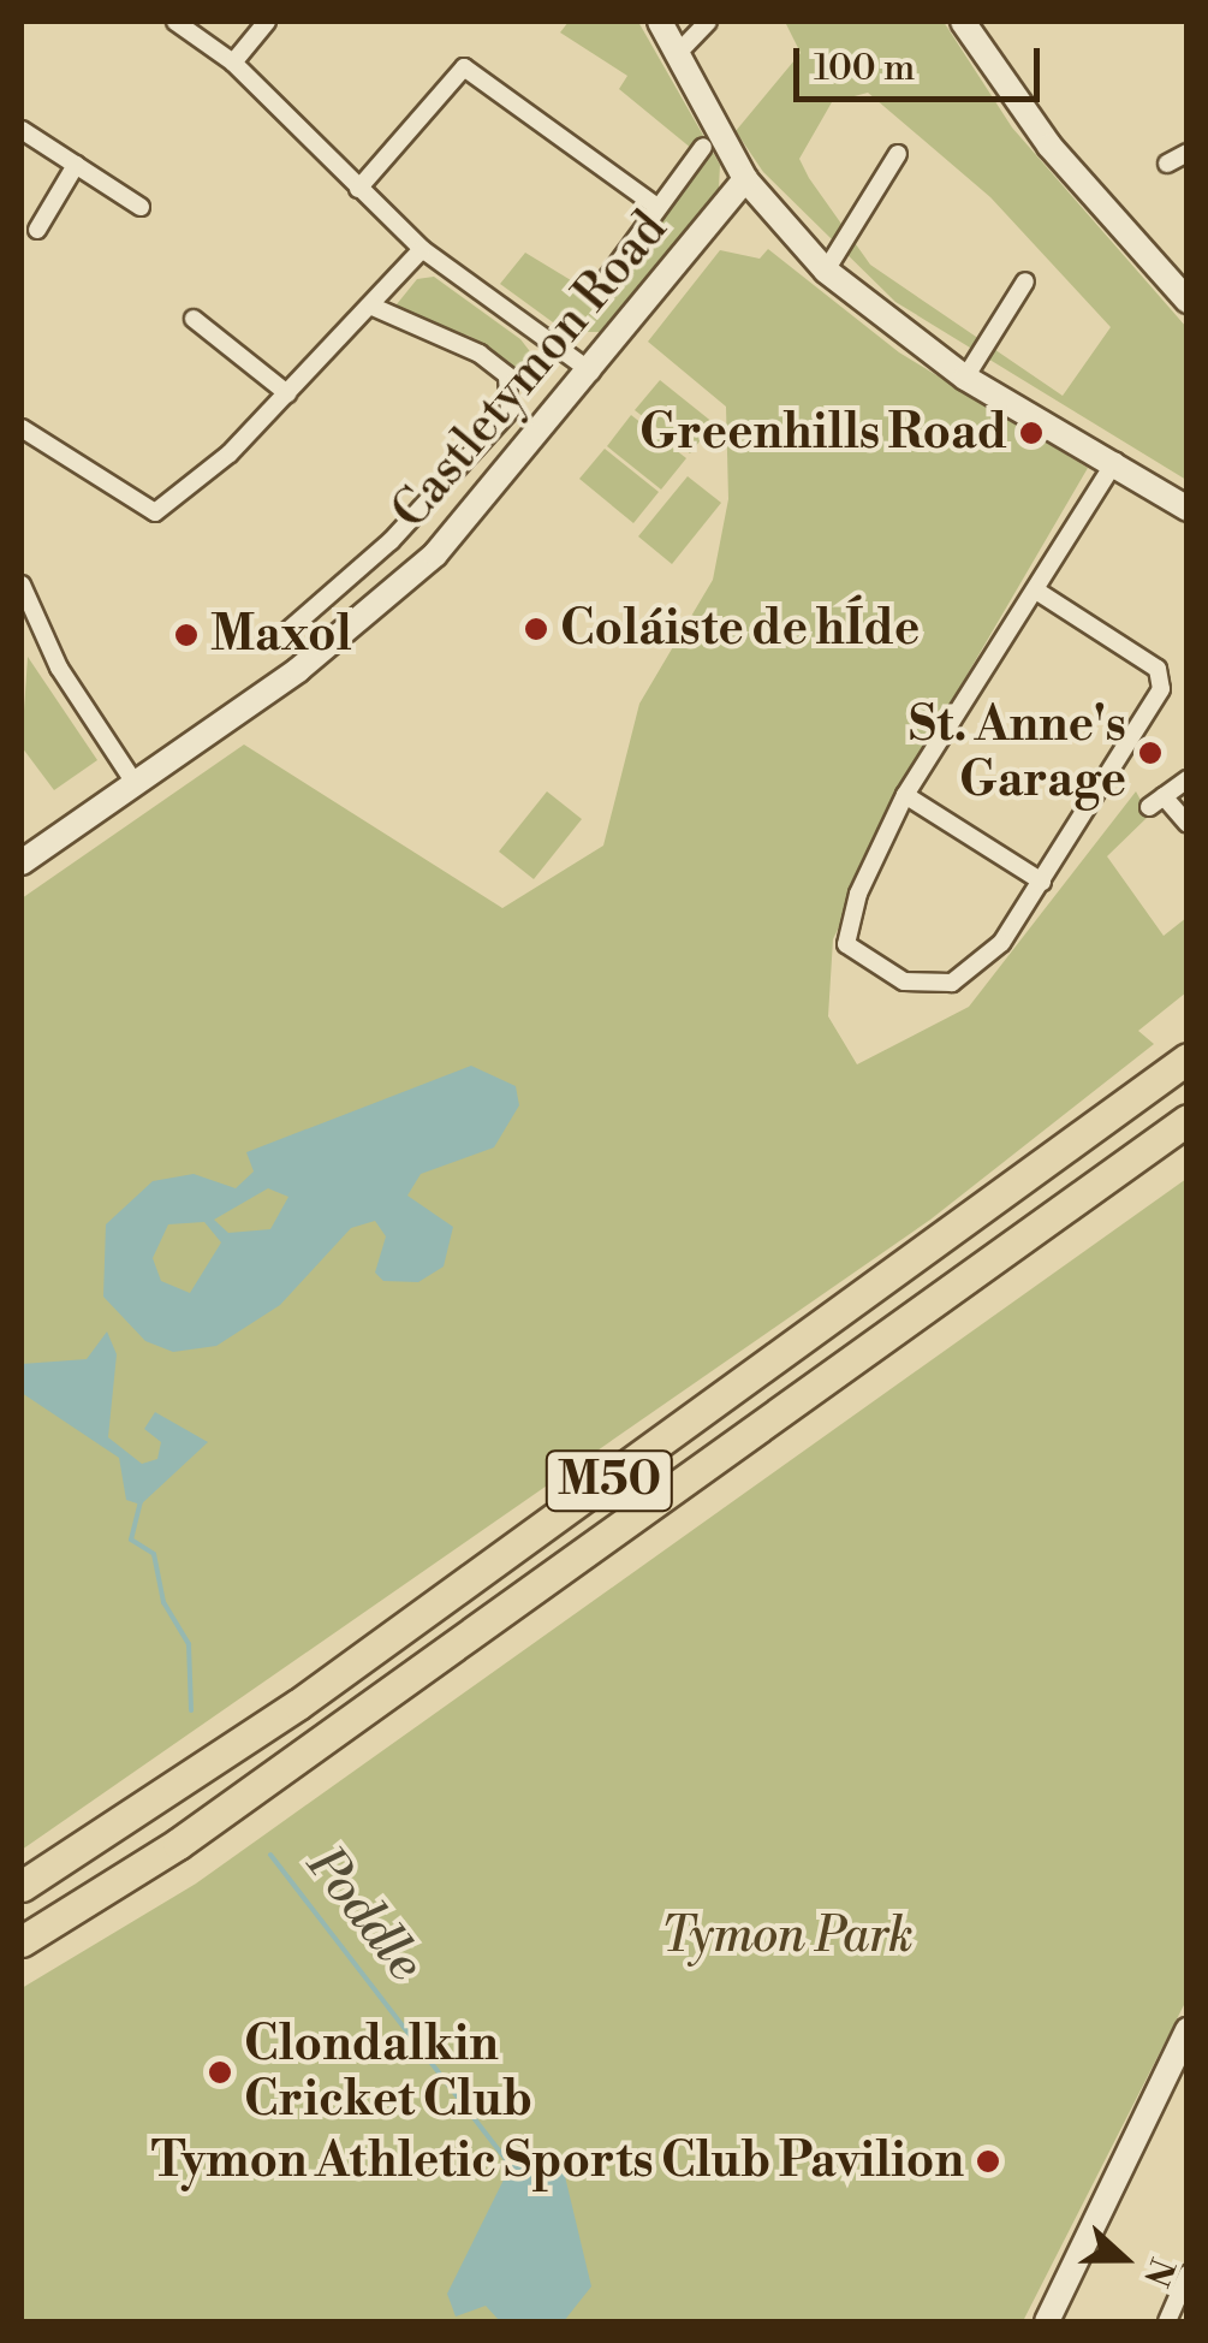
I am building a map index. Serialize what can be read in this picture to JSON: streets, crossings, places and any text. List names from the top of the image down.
{
  "streets": {
    "highway": ["M50"],
    "street": ["Castletymon Road"]
  },
  "water": ["Poddle"],
  "parks": ["Tymon Park"],
  "places": [
    "Greenhills Road",
    "Coláiste de hÍde",
    "Maxol",
    "St. Anne's Garage",
    "Clondalkin Cricket Club",
    "Tymon Athletic Sports Club Pavilion"
  ],
  "scale_bar": "100 m",
  "north": "right"
}
